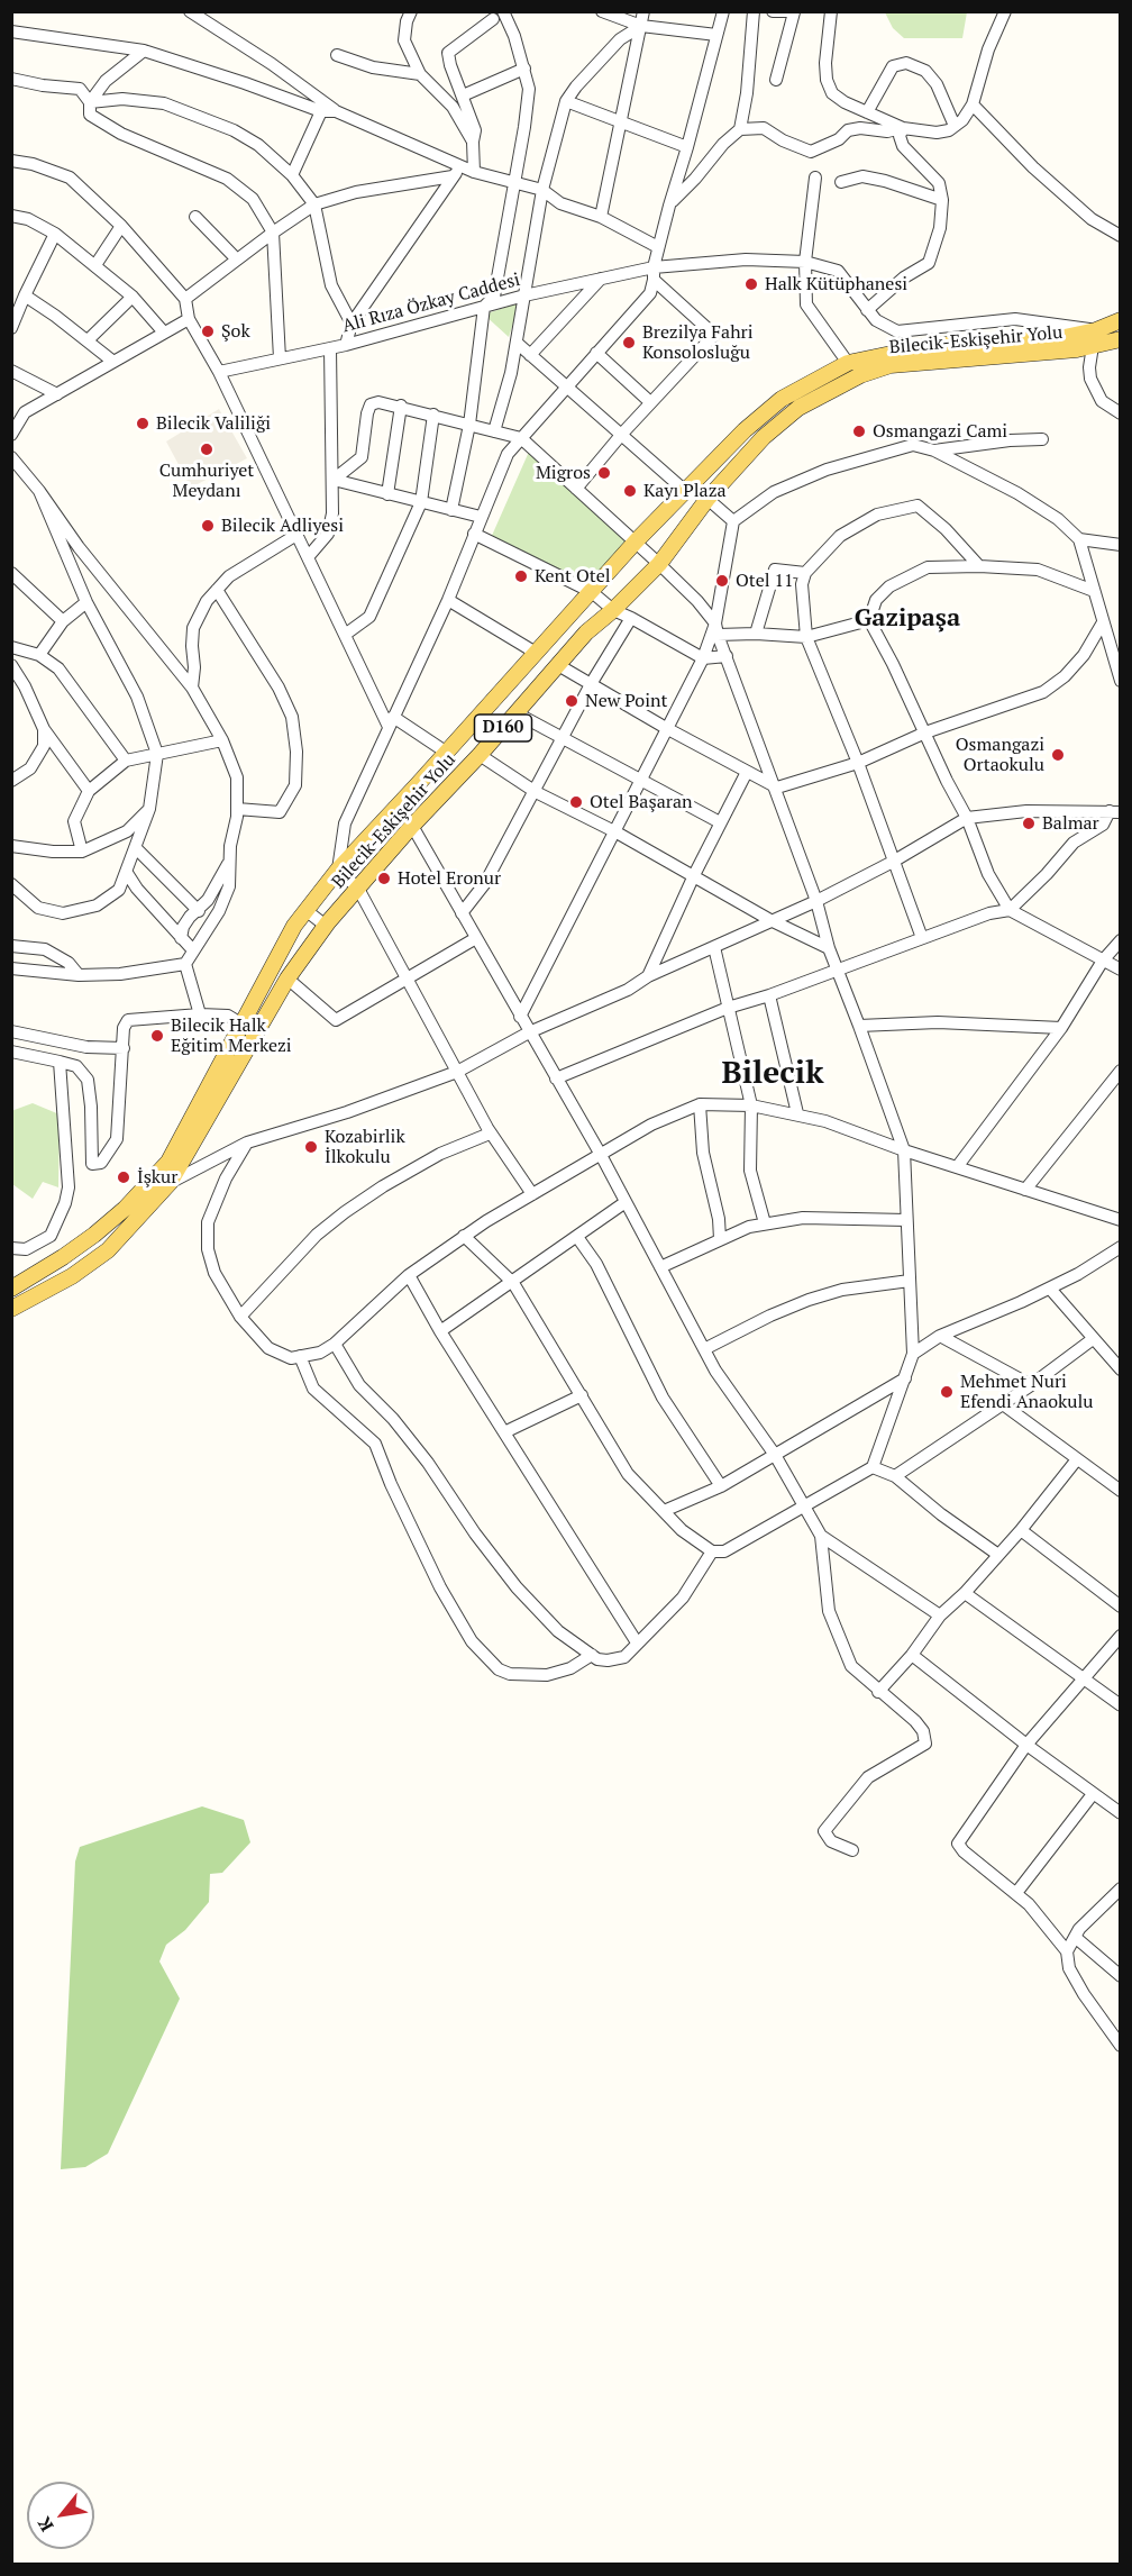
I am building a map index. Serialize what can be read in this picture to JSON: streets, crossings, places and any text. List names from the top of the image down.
{
  "streets": {
    "main road": ["Bilecik-Eskişehir Yolu", "D160"],
    "street": ["Ali Rıza Özkay Caddesi"]
  },
  "crossings": [
    ["Ali Rıza Özkay Caddesi", "Bilecik-Eskişehir Yolu"]
  ],
  "districts": ["Gazipaşa", "Bilecik"],
  "places": [
    "Halk Kütüphanesi",
    "Şok",
    "Brezilya Fahri Konsolosluğu",
    "Bilecik Valiliği",
    "Osmangazi Cami",
    "Cumhuriyet Meydanı",
    "Migros",
    "Kayı Plaza",
    "Bilecik Adliyesi",
    "Kent Otel",
    "Otel 11",
    "New Point",
    "Osmangazi Ortaokulu",
    "Otel Başaran",
    "Balmar",
    "Hotel Eronur",
    "Bilecik Halk Eğitim Merkezi",
    "Kozabirlik İlkokulu",
    "İşkur",
    "Mehmet Nuri Efendi Anaokulu"
  ],
  "north": "bottom left"
}
